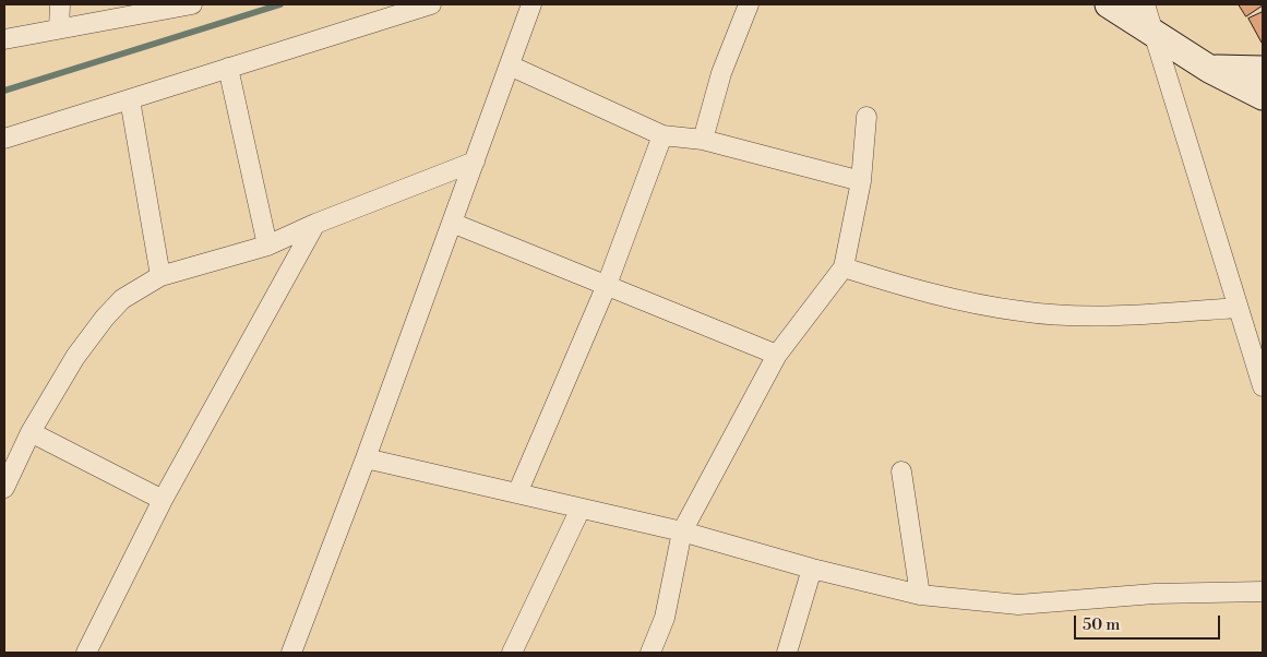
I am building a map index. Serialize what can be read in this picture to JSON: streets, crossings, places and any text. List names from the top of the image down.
{
  "scale_bar": "50 m"
}
